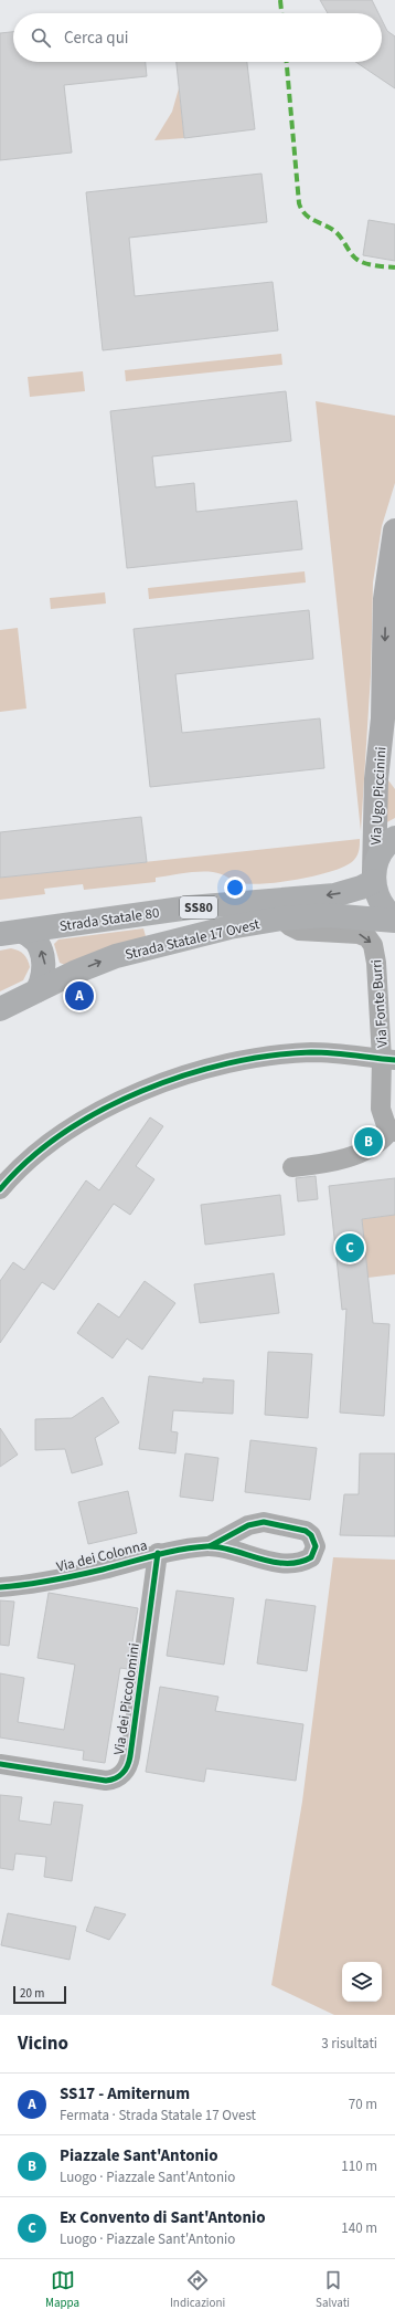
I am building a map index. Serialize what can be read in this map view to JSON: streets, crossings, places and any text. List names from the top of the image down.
{
  "streets": {
    "main road": [
      "Via Ugo Piccinini",
      "SS80",
      "Strada Statale 80",
      "Strada Statale 17 Ovest"
    ],
    "street": ["Via Fonte Burri", "Via dei Colonna", "Via dei Piccolomini"]
  },
  "crossings": [
    ["Via Ugo Piccinini", "Strada Statale 80"],
    ["Strada Statale 17 Ovest", "Via Fonte Burri"],
    ["Via dei Colonna", "Via dei Piccolomini"]
  ],
  "one_way": ["Strada Statale 80", "Strada Statale 17 Ovest", "Via Fonte Burri"],
  "scale_bar": "20 m",
  "page": {
    "search": "Cerca qui",
    "pins": ["A", "B", "C"],
    "scale": "20 m",
    "heading": ["Vicino", "3 risultati"],
    "list": [
      {
        "mark": "A",
        "name": "SS17 - Amiternum",
        "note": "Fermata · Strada Statale 17 Ovest",
        "value": "70 m"
      },
      {
        "mark": "B",
        "name": "Piazzale Sant'Antonio",
        "note": "Luogo · Piazzale Sant'Antonio",
        "value": "110 m"
      },
      {
        "mark": "C",
        "name": "Ex Convento di Sant'Antonio",
        "note": "Luogo · Piazzale Sant'Antonio",
        "value": "140 m"
      }
    ],
    "nav": ["Mappa", "Indicazioni", "Salvati"]
  }
}
